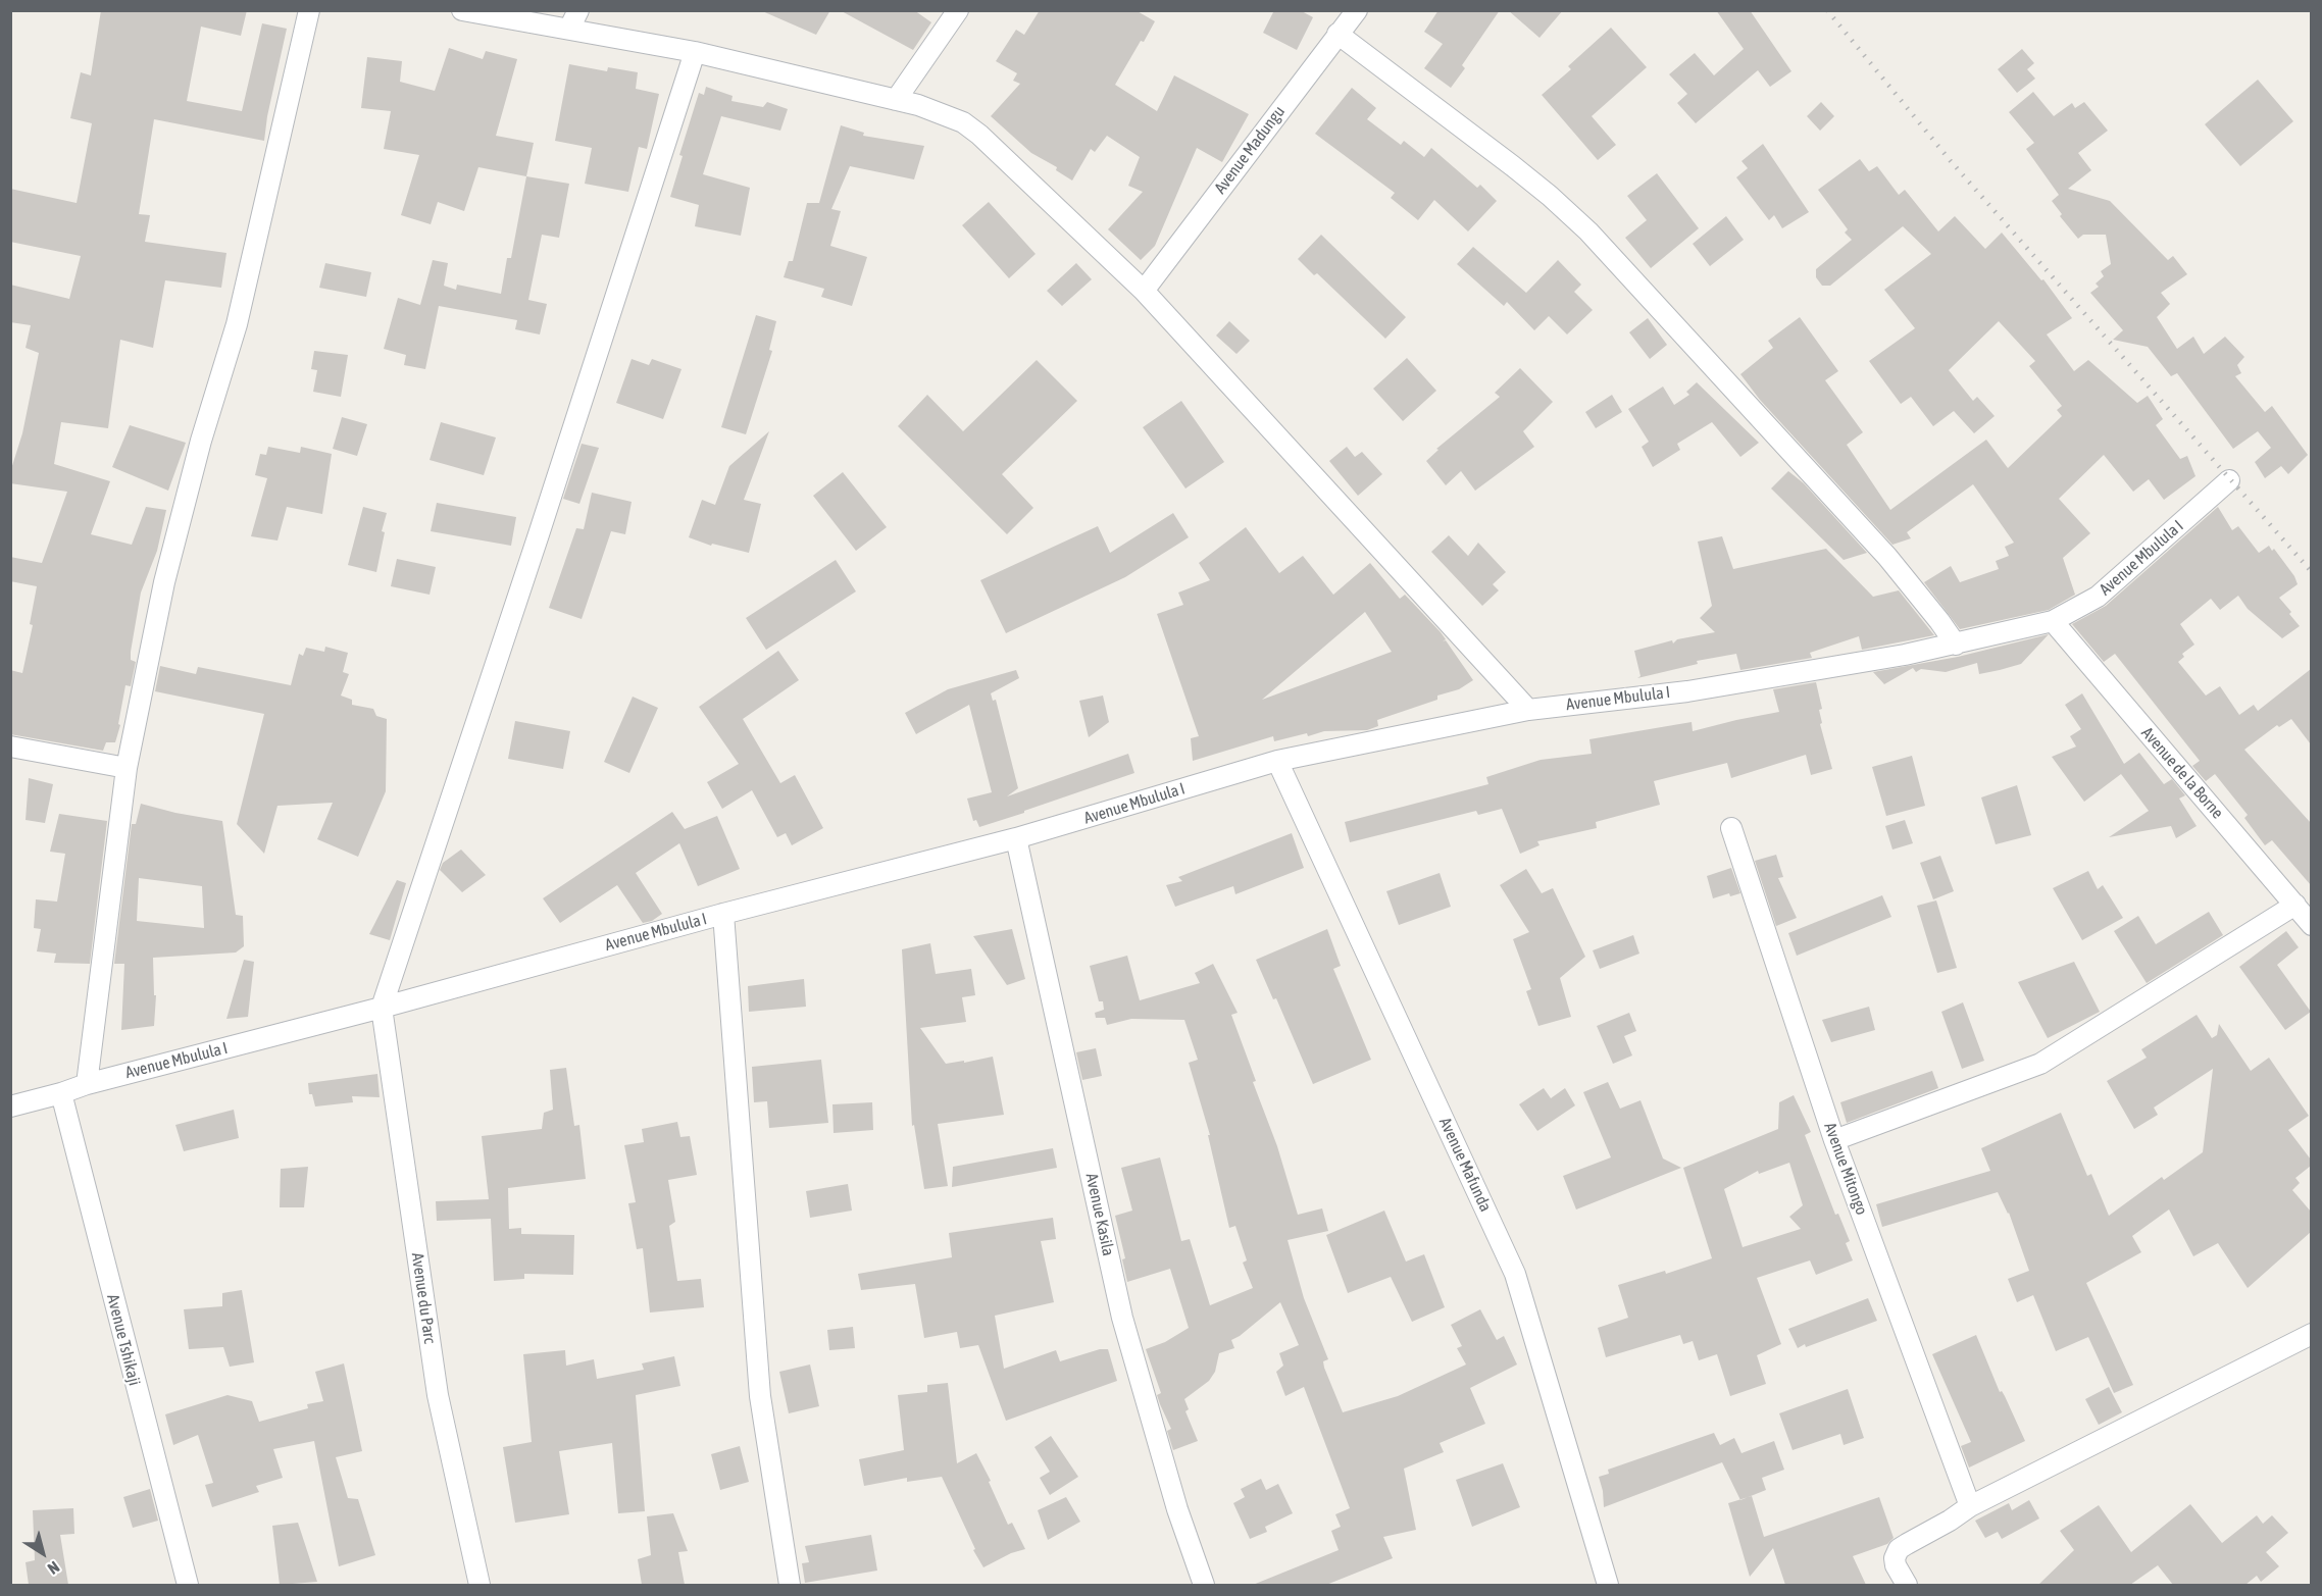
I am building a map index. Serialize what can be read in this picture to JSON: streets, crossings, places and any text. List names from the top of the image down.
{
  "streets": {
    "street": [
      "Avenue Madungu",
      "Avenue Mbulula I",
      "Avenue de la Borne",
      "Avenue Mafunda",
      "Avenue Mitongo",
      "Avenue Kasila",
      "Avenue du Parc",
      "Avenue Tshikaji"
    ]
  },
  "crossings": [
    ["Avenue Mbulula I", "Avenue de la Borne"],
    ["Avenue Mbulula I", "Avenue Mafunda"],
    ["Avenue Mbulula I", "Avenue Kasila"],
    ["Avenue Mbulula I", "Avenue du Parc"],
    ["Avenue Mbulula I", "Avenue Tshikaji"]
  ],
  "north": "bottom right"
}
